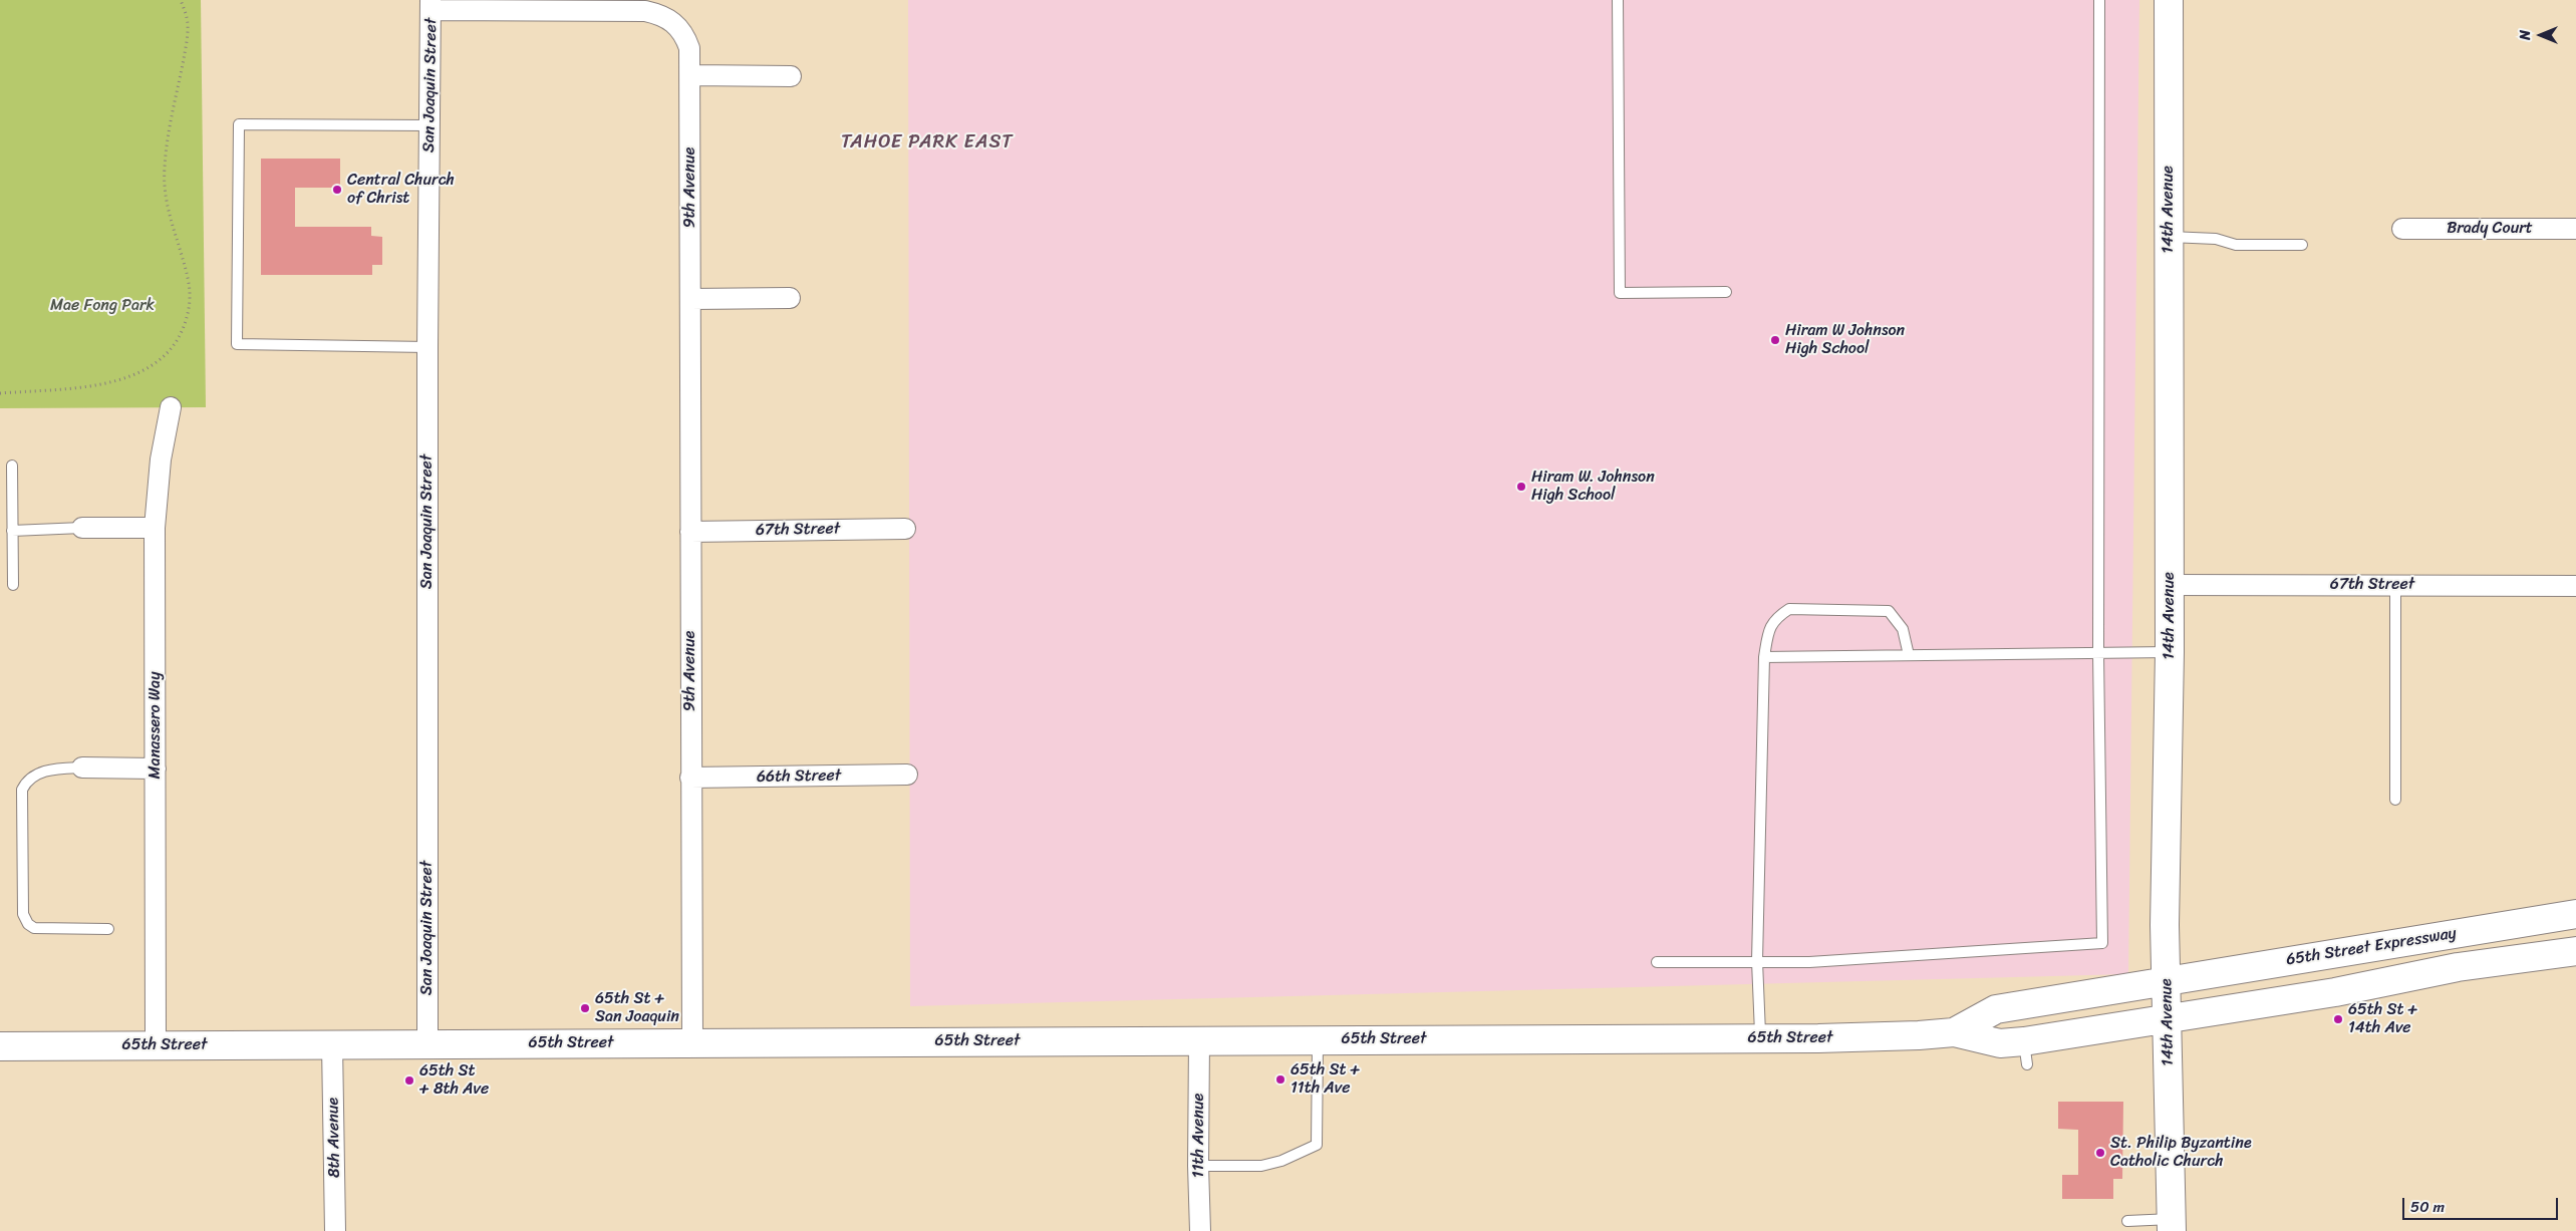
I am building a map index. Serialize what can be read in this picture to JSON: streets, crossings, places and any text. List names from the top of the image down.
{
  "streets": {
    "main road": ["14th Avenue", "65th Street Expressway", "65th Street"],
    "street": [
      "San Joaquin Street",
      "9th Avenue",
      "Brady Court",
      "67th Street",
      "Manassero Way",
      "66th Street",
      "11th Avenue",
      "8th Avenue"
    ]
  },
  "crossings": [
    ["San Joaquin Street", "9th Avenue"],
    ["San Joaquin Street", "65th Street"],
    ["9th Avenue", "67th Street"],
    ["9th Avenue", "66th Street"],
    ["9th Avenue", "65th Street"],
    ["14th Avenue", "67th Street"],
    ["14th Avenue", "65th Street Expressway"],
    ["14th Avenue", "65th Street"],
    ["Manassero Way", "65th Street"],
    ["65th Street Expressway", "65th Street"],
    ["65th Street", "11th Avenue"],
    ["65th Street", "8th Avenue"]
  ],
  "districts": ["TAHOE PARK EAST"],
  "parks": ["Mae Fong Park"],
  "places": [
    "Central Church of Christ",
    "Hiram W Johnson High School",
    "Hiram W. Johnson High School",
    "65th St + San Joaquin",
    "65th St + 14th Ave",
    "65th St + 11th Ave",
    "65th St + 8th Ave",
    "St. Philip Byzantine Catholic Church"
  ],
  "scale_bar": "50 m",
  "north": "left"
}
